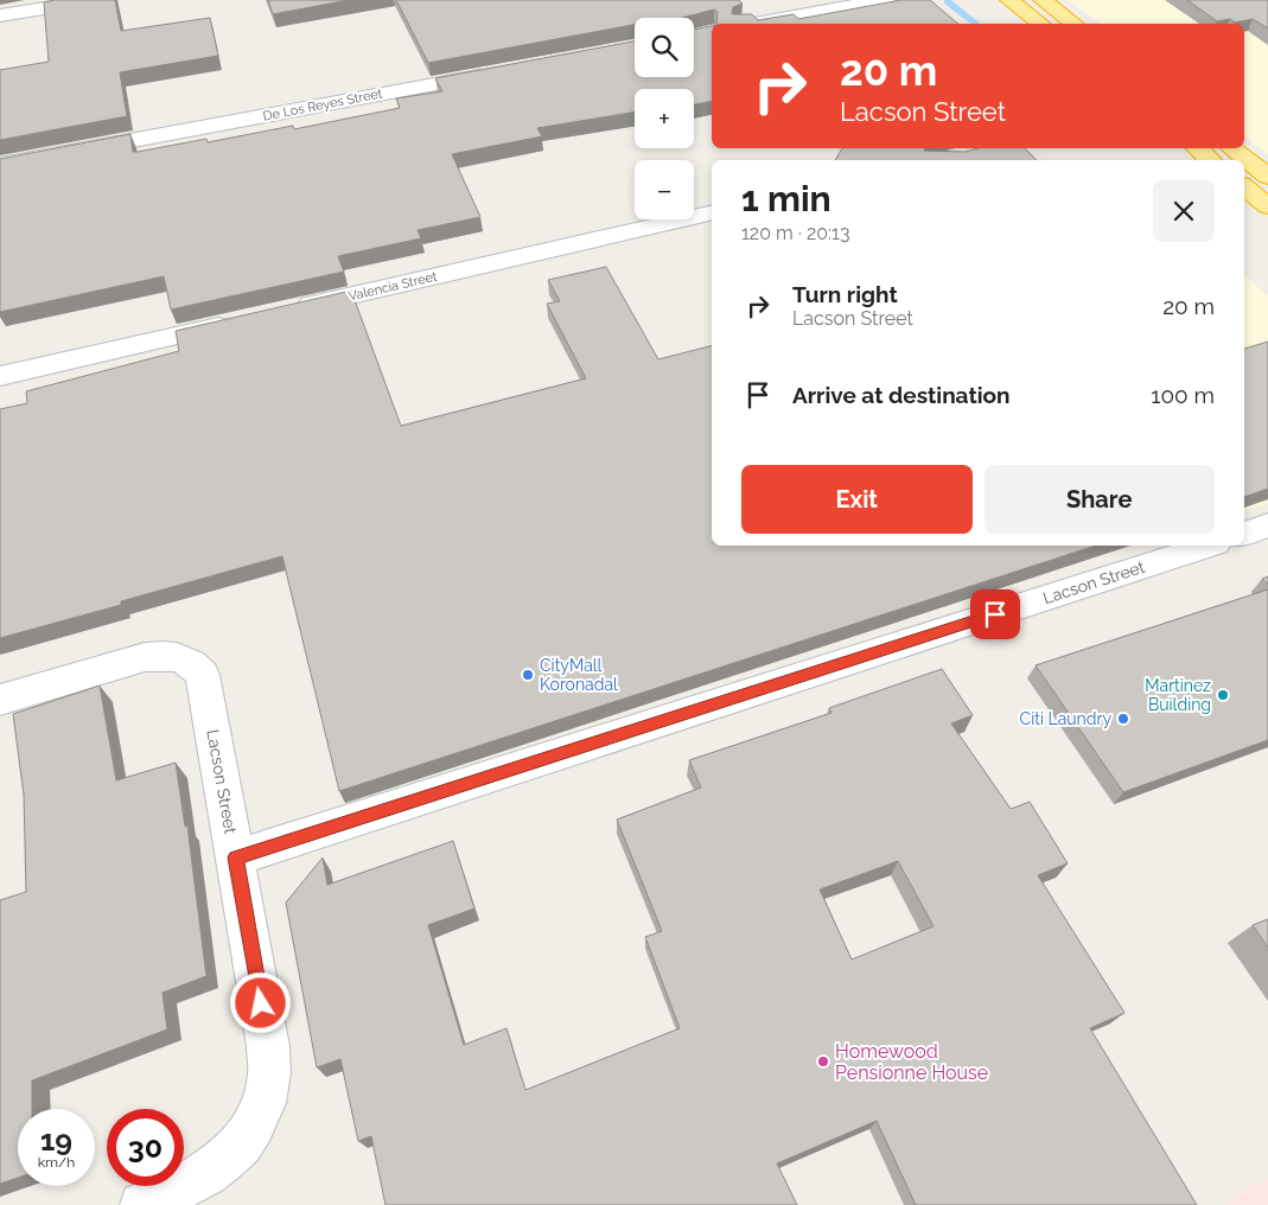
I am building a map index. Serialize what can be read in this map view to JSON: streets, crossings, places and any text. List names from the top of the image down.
{
  "streets": {
    "street": ["De Los Reyes Street", "Valencia Street", "Lacson Street"]
  },
  "places": [
    "CityMall Koronadal",
    "Martinez Building",
    "Citi Laundry",
    "Homewood Pensionne House"
  ],
  "page": {
    "map_buttons": ["+", "−"],
    "turn": ["20 m", "Lacson Street"],
    "heading": ["1 min", "120 m · 20:13"],
    "list": [
      {
        "name": "Turn right",
        "note": "Lacson Street",
        "value": "20 m"
      },
      {
        "name": "Arrive at destination",
        "value": "100 m"
      }
    ],
    "buttons": ["Exit", "Share"],
    "speed": "19 km/h",
    "limit": "30"
  }
}
